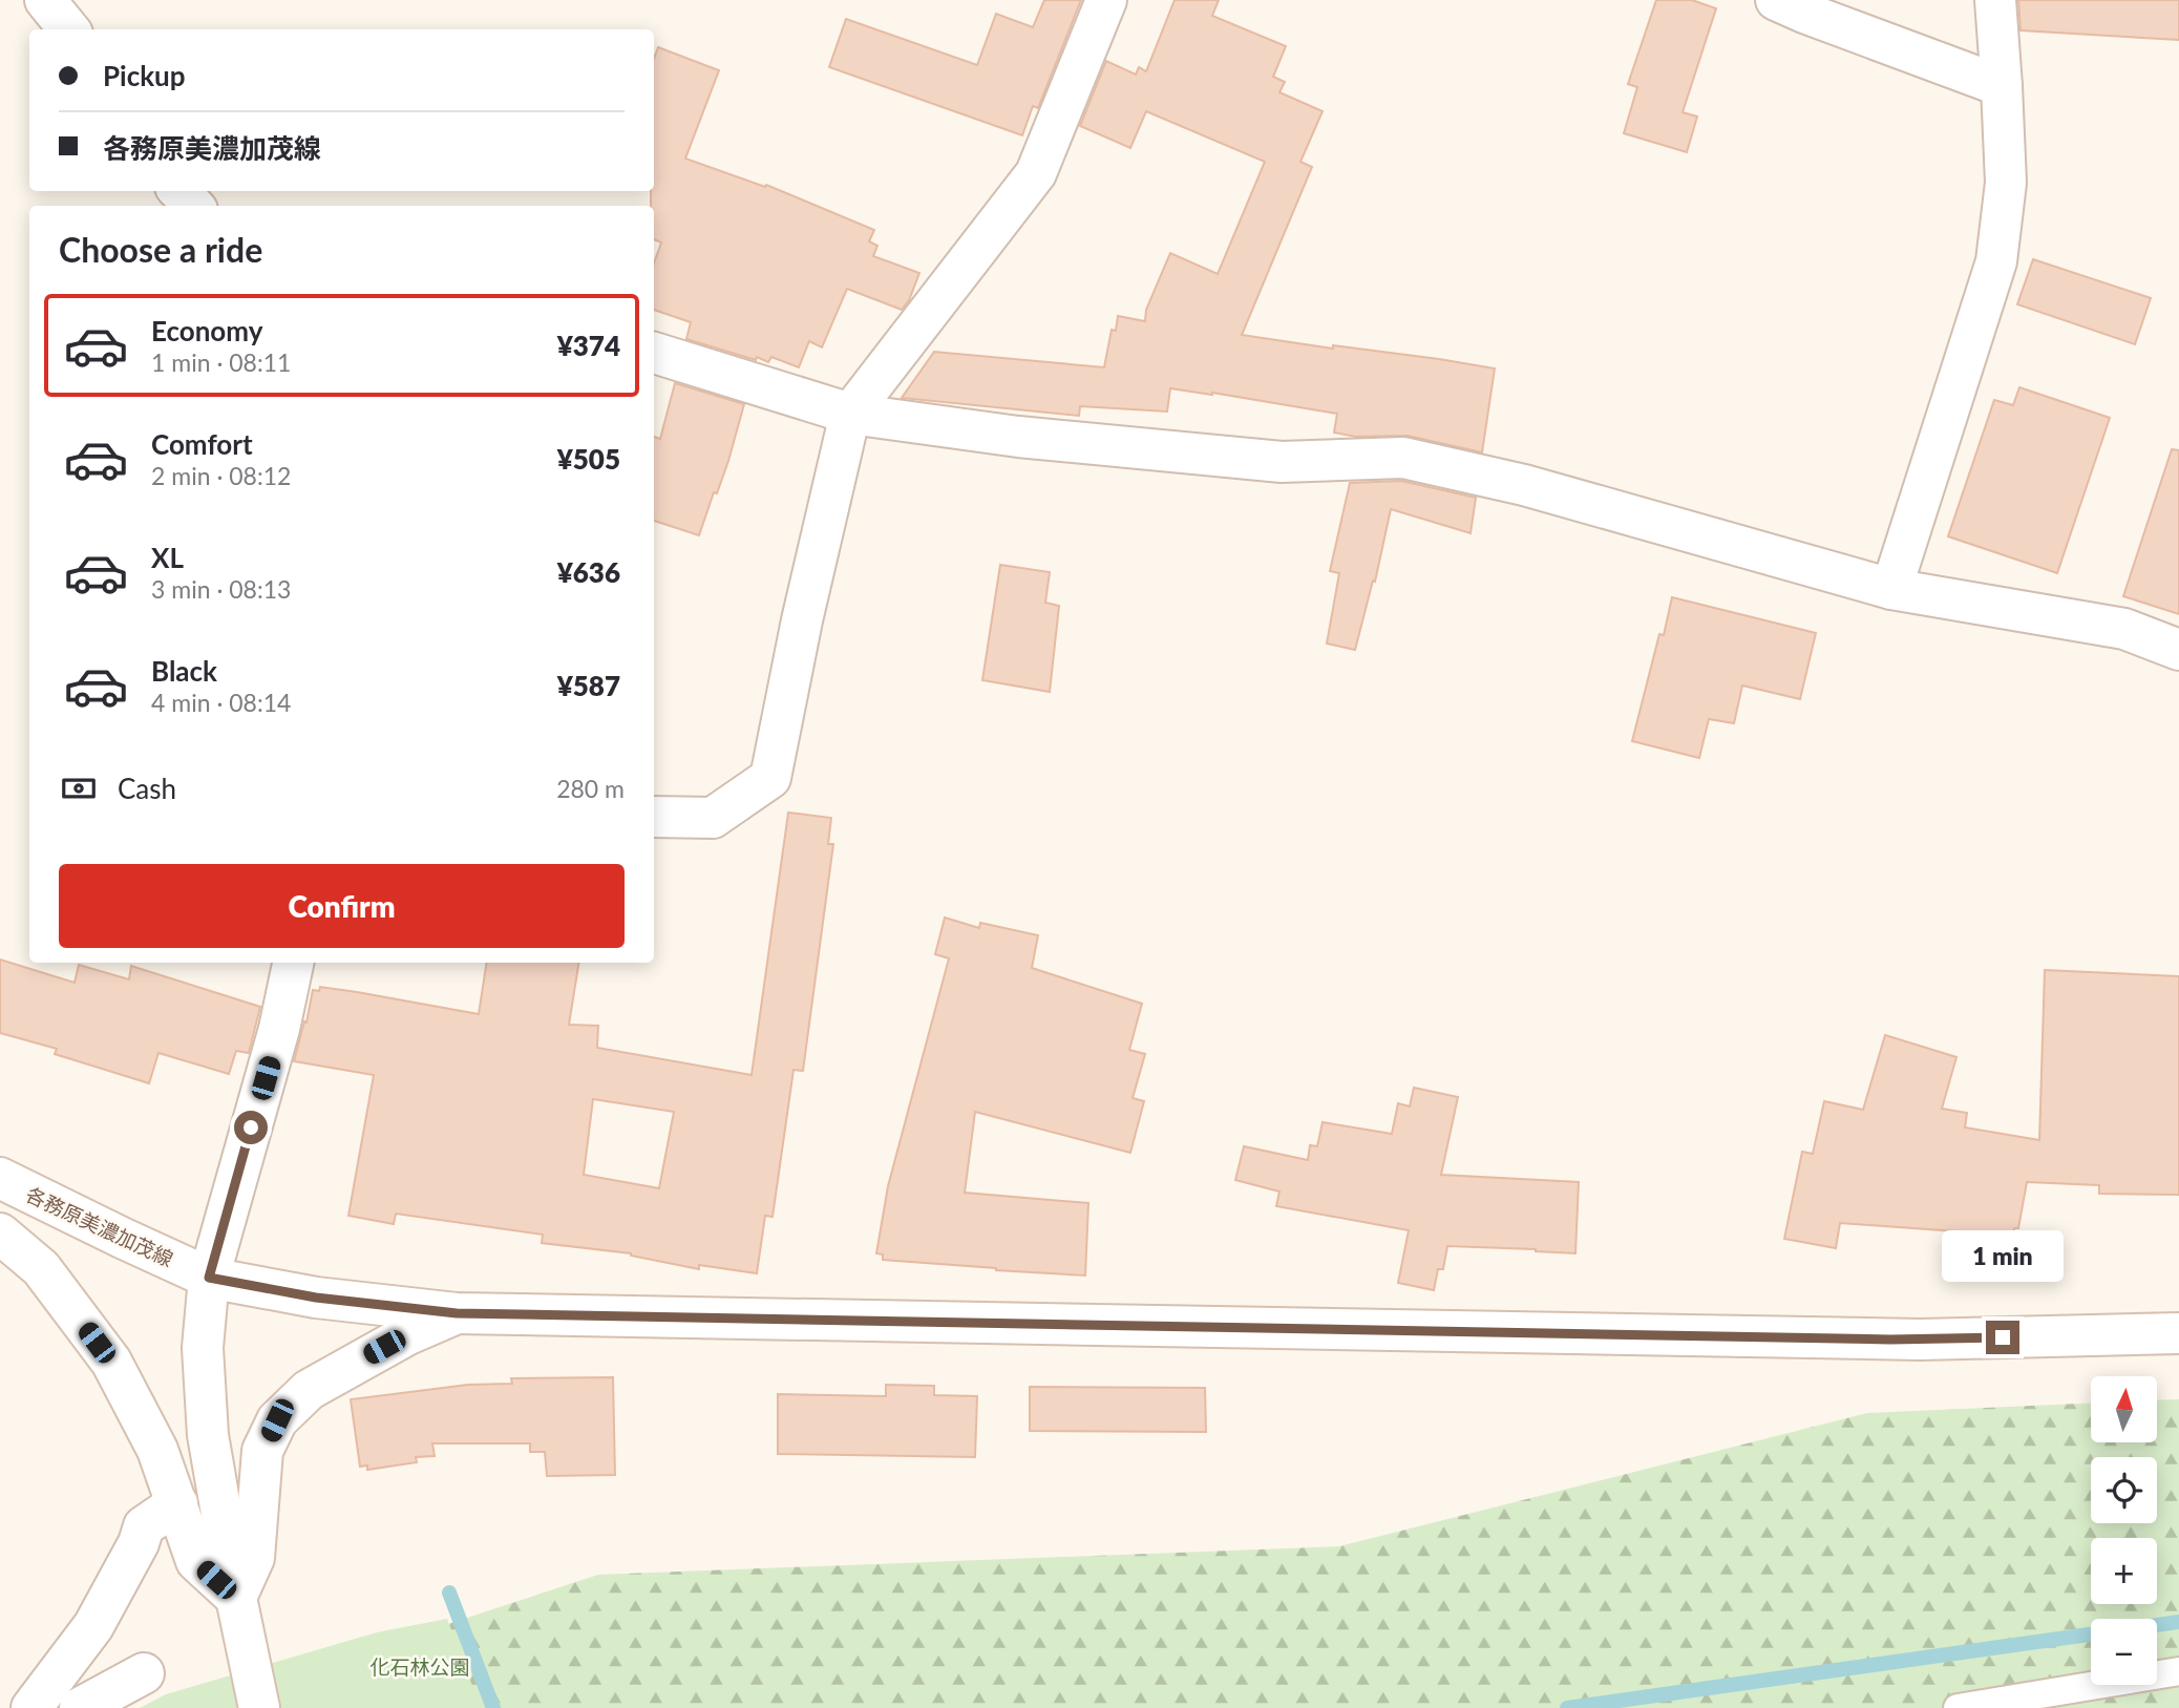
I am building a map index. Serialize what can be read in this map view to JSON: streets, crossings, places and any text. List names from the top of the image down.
{
  "streets": {
    "street": ["各務原美濃加茂線"]
  },
  "parks": ["化石林公園"],
  "north": "top",
  "page": {
    "banner": ["Pickup", "各務原美濃加茂線"],
    "heading": "Choose a ride",
    "list": [
      {
        "name": "Economy",
        "note": "1 min · 08:11",
        "value": "¥374"
      },
      {
        "name": "Comfort",
        "note": "2 min · 08:12",
        "value": "¥505"
      },
      {
        "name": "XL",
        "note": "3 min · 08:13",
        "value": "¥636"
      },
      {
        "name": "Black",
        "note": "4 min · 08:14",
        "value": "¥587"
      }
    ],
    "pay": ["Cash", "280 m"],
    "buttons": "Confirm",
    "bubble": "1 min",
    "map_buttons": ["+", "−"]
  }
}
